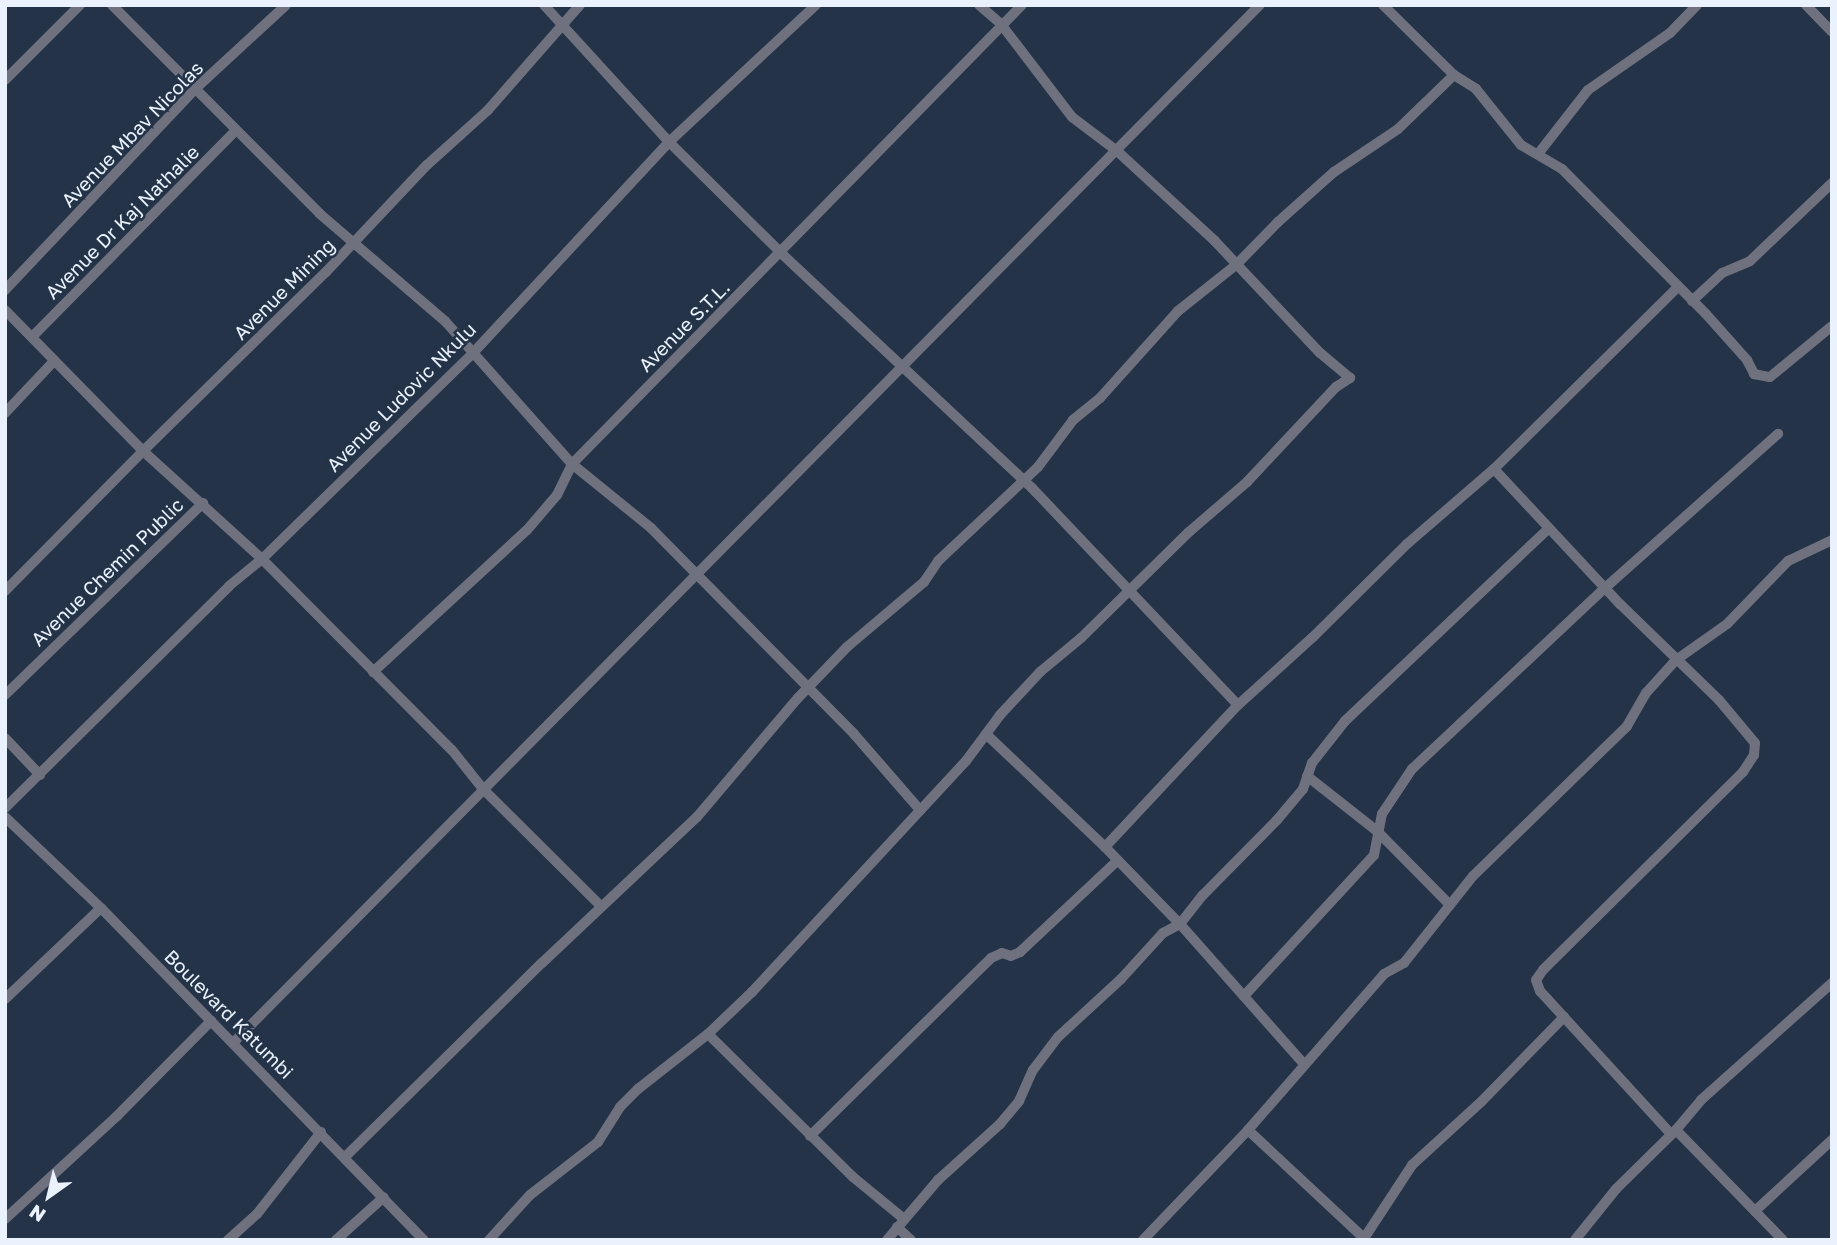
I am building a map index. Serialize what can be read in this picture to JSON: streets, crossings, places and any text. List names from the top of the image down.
{
  "streets": {
    "street": [
      "Avenue Mbav Nicolas",
      "Avenue Dr Kaj Nathalie",
      "Avenue Mining",
      "Avenue S.T.L.",
      "Avenue Ludovic Nkulu",
      "Avenue Chemin Public",
      "Boulevard Katumbi"
    ]
  },
  "north": "bottom left"
}
